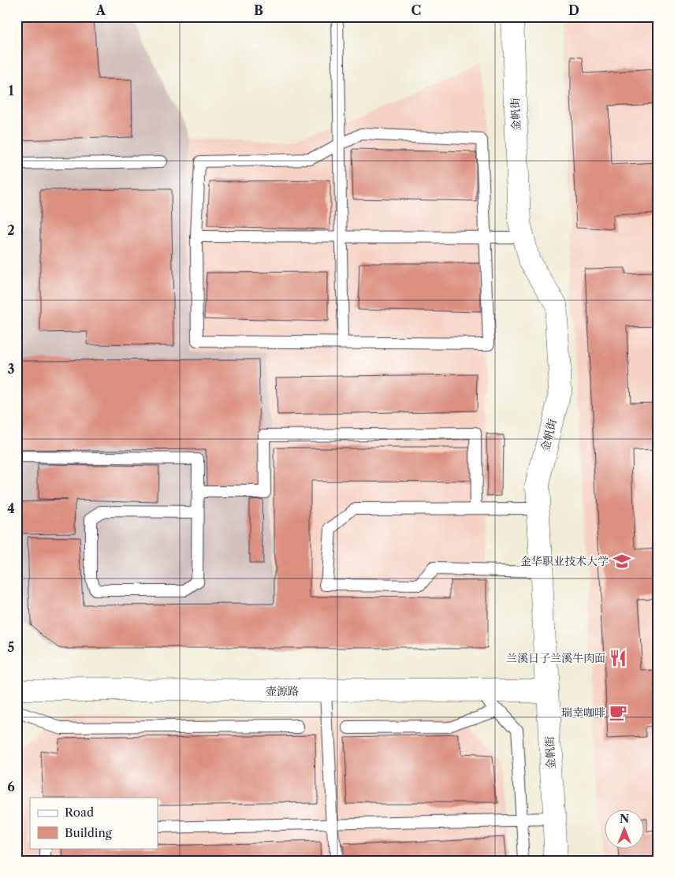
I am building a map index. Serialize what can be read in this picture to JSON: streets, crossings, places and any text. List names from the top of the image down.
{
  "streets": {
    "street": ["金帆街", "壶源路"]
  },
  "crossings": [
    ["金帆街", "壶源路"]
  ],
  "places": {
    "school or university": ["金华职业技术大学"],
    "restaurant": ["兰溪日子兰溪牛肉面"],
    "cafe": ["瑞幸咖啡"]
  },
  "legend": ["Road", "Building"],
  "north": "top",
  "grid": {
    "columns": [
      "A",
      "B",
      "C",
      "D"
    ],
    "rows": [
      "1",
      "2",
      "3",
      "4",
      "5",
      "6"
    ]
  }
}
